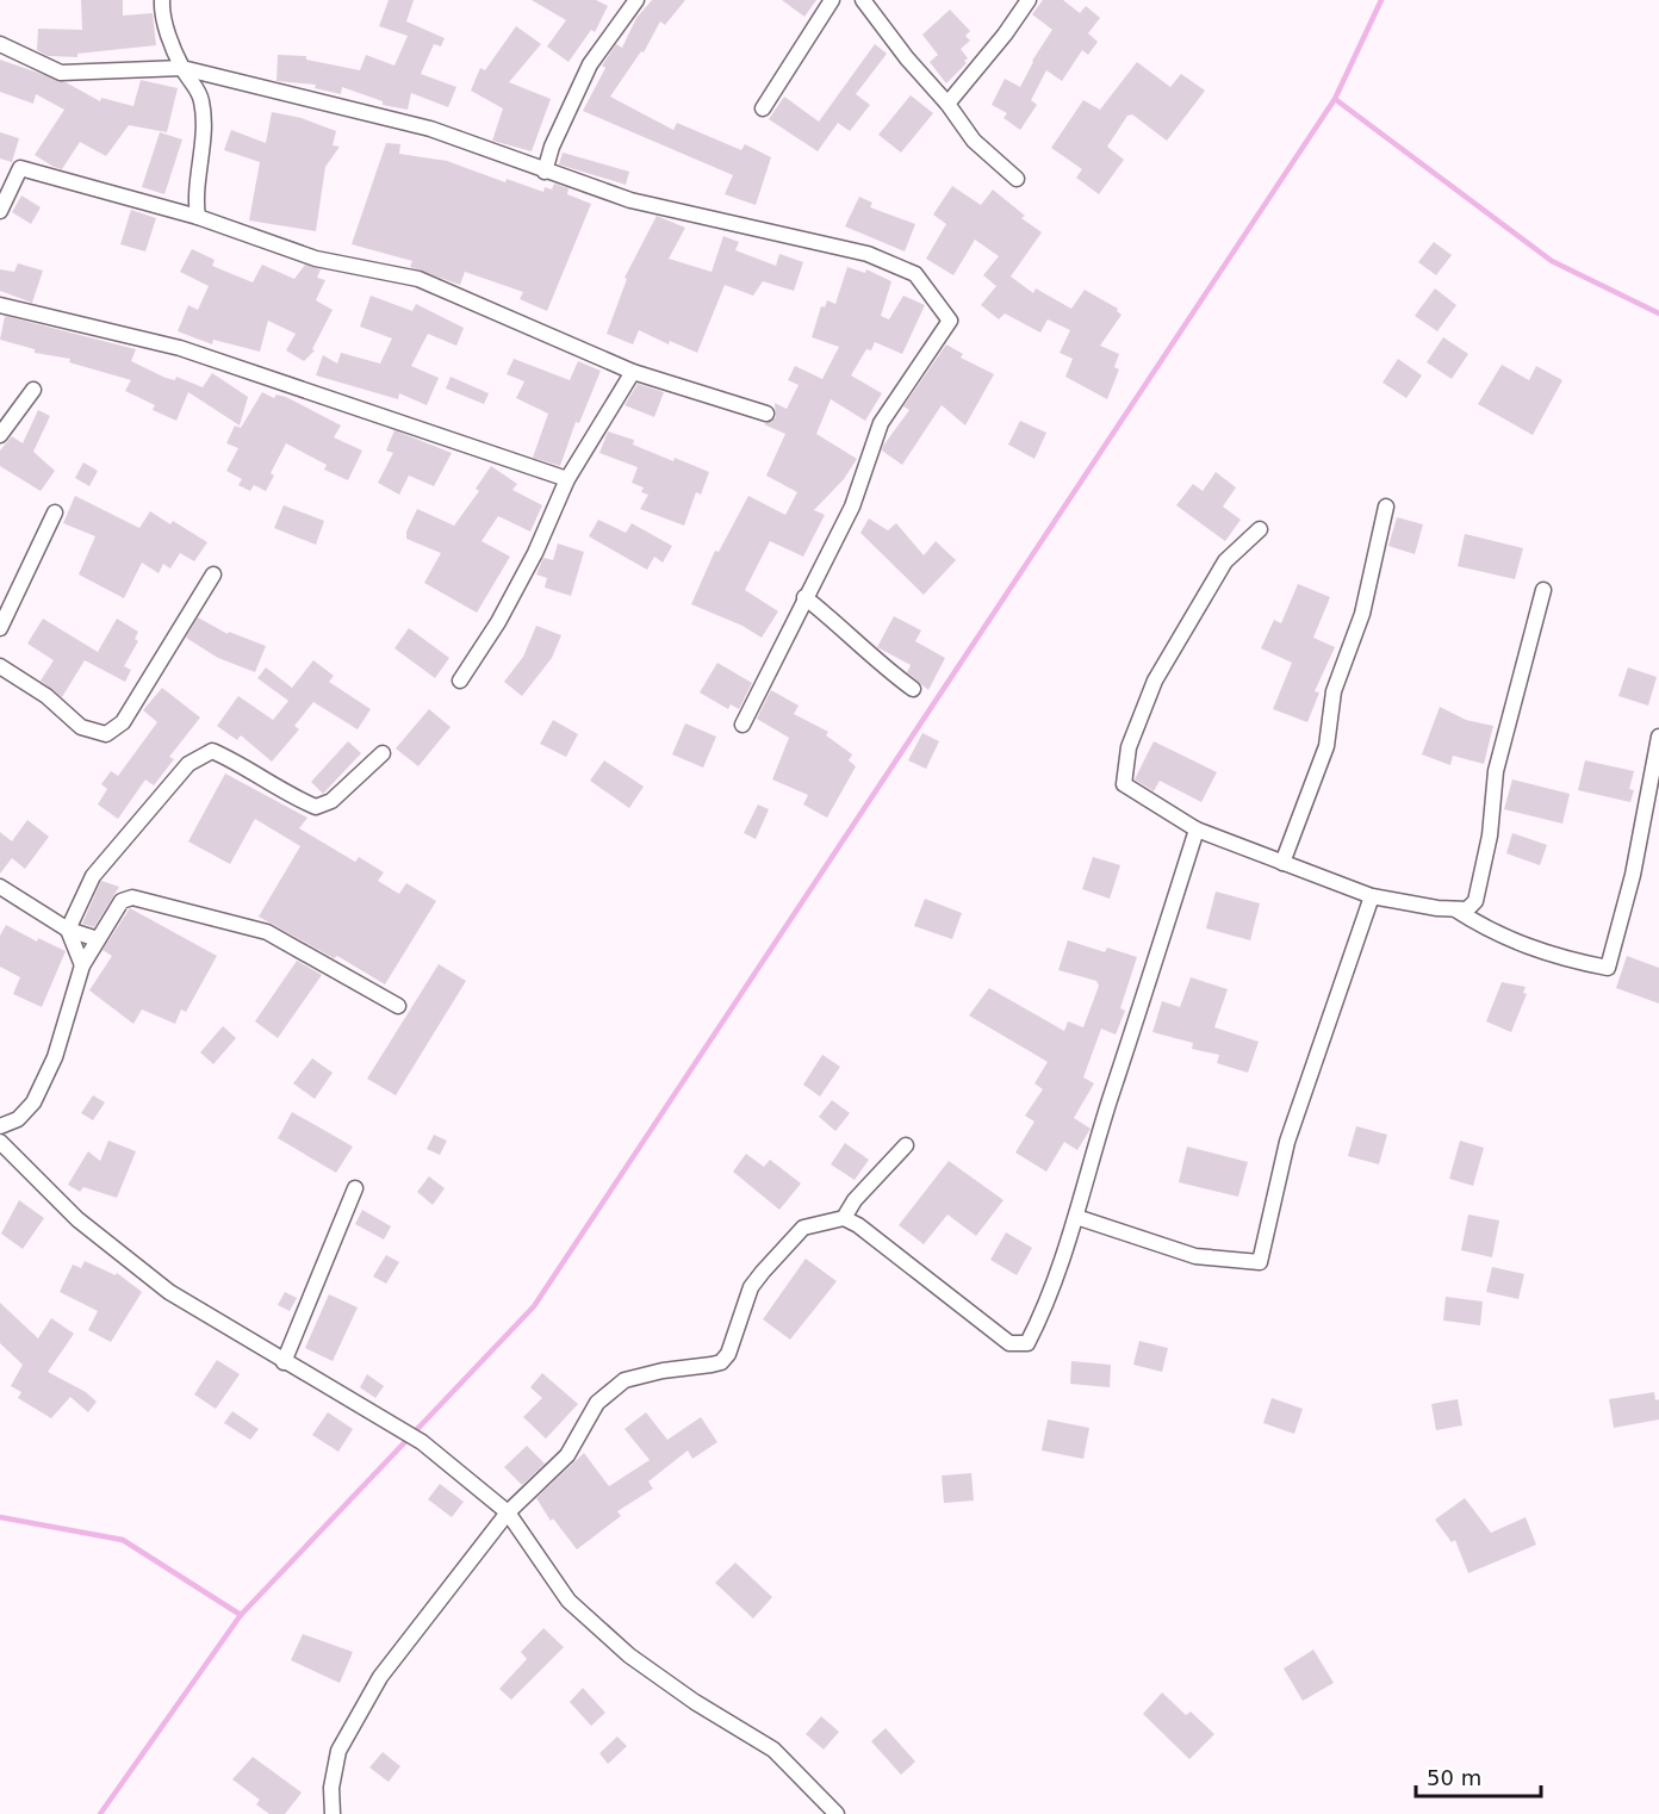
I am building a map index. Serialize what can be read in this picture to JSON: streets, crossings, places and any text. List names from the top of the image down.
{
  "scale_bar": "50 m"
}
